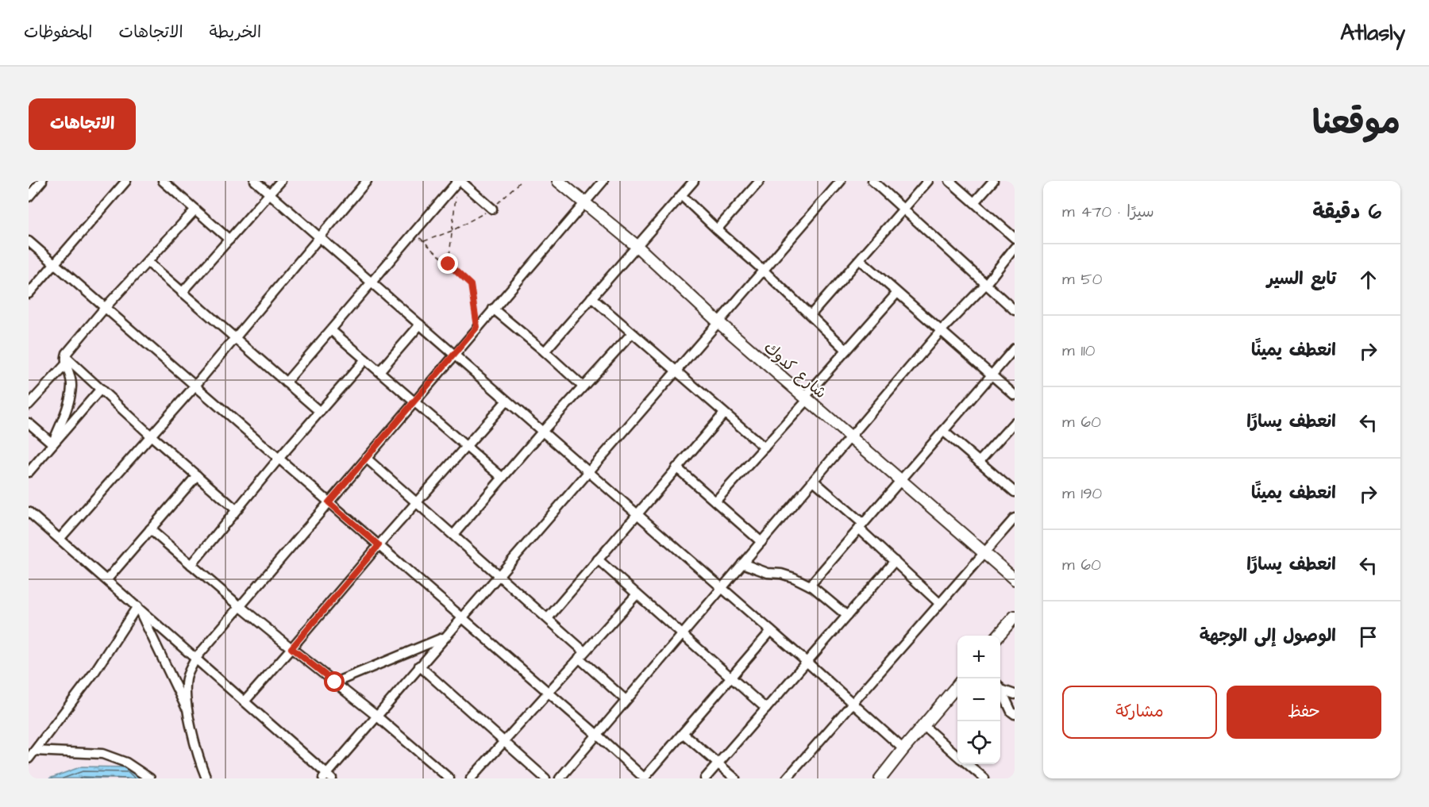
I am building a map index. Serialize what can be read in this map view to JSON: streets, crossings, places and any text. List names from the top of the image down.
{
  "streets": {
    "street": ["شارع كدوك"]
  },
  "page": {
    "header": "Atlasly",
    "nav": ["الخريطة", "الاتجاهات", "المحفوظات"],
    "title": "موقعنا",
    "buttons": [
      "الاتجاهات",
      ["حفظ", "مشاركة"]
    ],
    "heading": ["6 دقيقة", "سيرًا · 470 m"],
    "list": [
      ["تابع السير", "50 m"],
      ["انعطف يمينًا", "110 m"],
      ["انعطف يسارًا", "60 m"],
      ["انعطف يمينًا", "190 m"],
      ["انعطف يسارًا", "60 m"],
      "الوصول إلى الوجهة"
    ],
    "map_buttons": ["+", "−"]
  }
}
